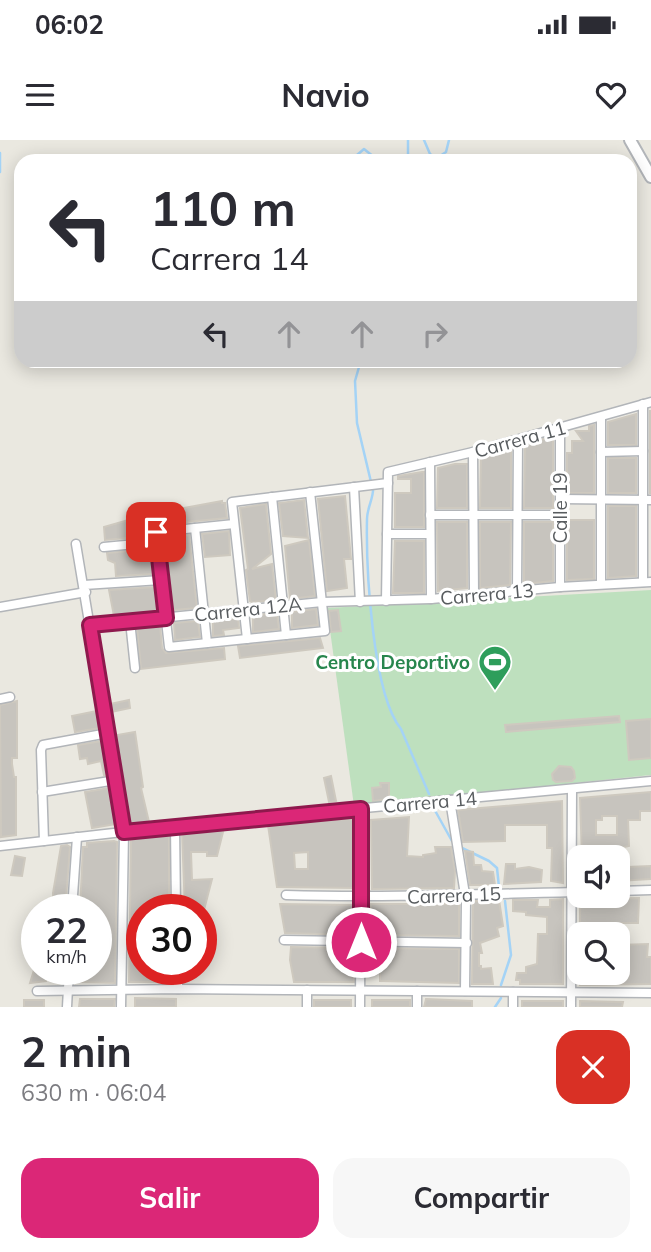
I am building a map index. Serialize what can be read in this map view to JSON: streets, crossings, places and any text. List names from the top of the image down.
{
  "streets": {
    "street": [
      "Carrera 11",
      "Calle 19",
      "Carrera 13",
      "Carrera 12A",
      "Carrera 14",
      "Carrera 15"
    ]
  },
  "crossings": [
    ["Carrera 11", "Calle 19"],
    ["Calle 19", "Carrera 13"],
    ["Carrera 13", "Carrera 12A"]
  ],
  "places": {
    "sports": ["Centro Deportivo"]
  },
  "page": {
    "status": "06:02",
    "header": "Navio",
    "turn": ["110 m", "Carrera 14"],
    "speed": "22 km/h",
    "limit": "30",
    "heading": ["2 min", "630 m · 06:04"],
    "buttons": ["Salir", "Compartir"]
  }
}
